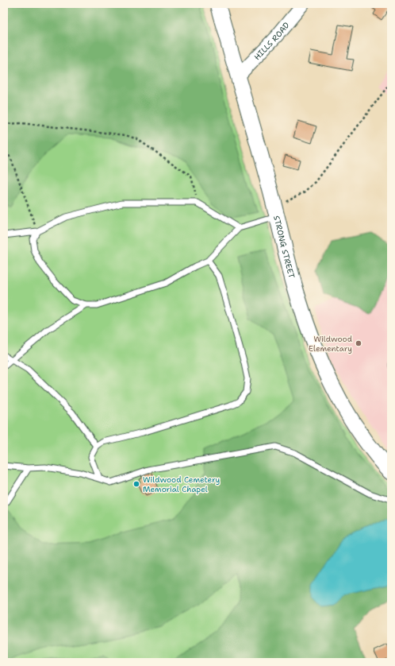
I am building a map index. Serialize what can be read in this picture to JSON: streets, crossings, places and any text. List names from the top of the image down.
{
  "streets": {
    "main road": ["STRONG STREET"],
    "street": ["HILLS ROAD"]
  },
  "crossings": [
    ["HILLS ROAD", "STRONG STREET"]
  ],
  "places": ["Wildwood Elementary", "Wildwood Cemetery Memorial Chapel"]
}
